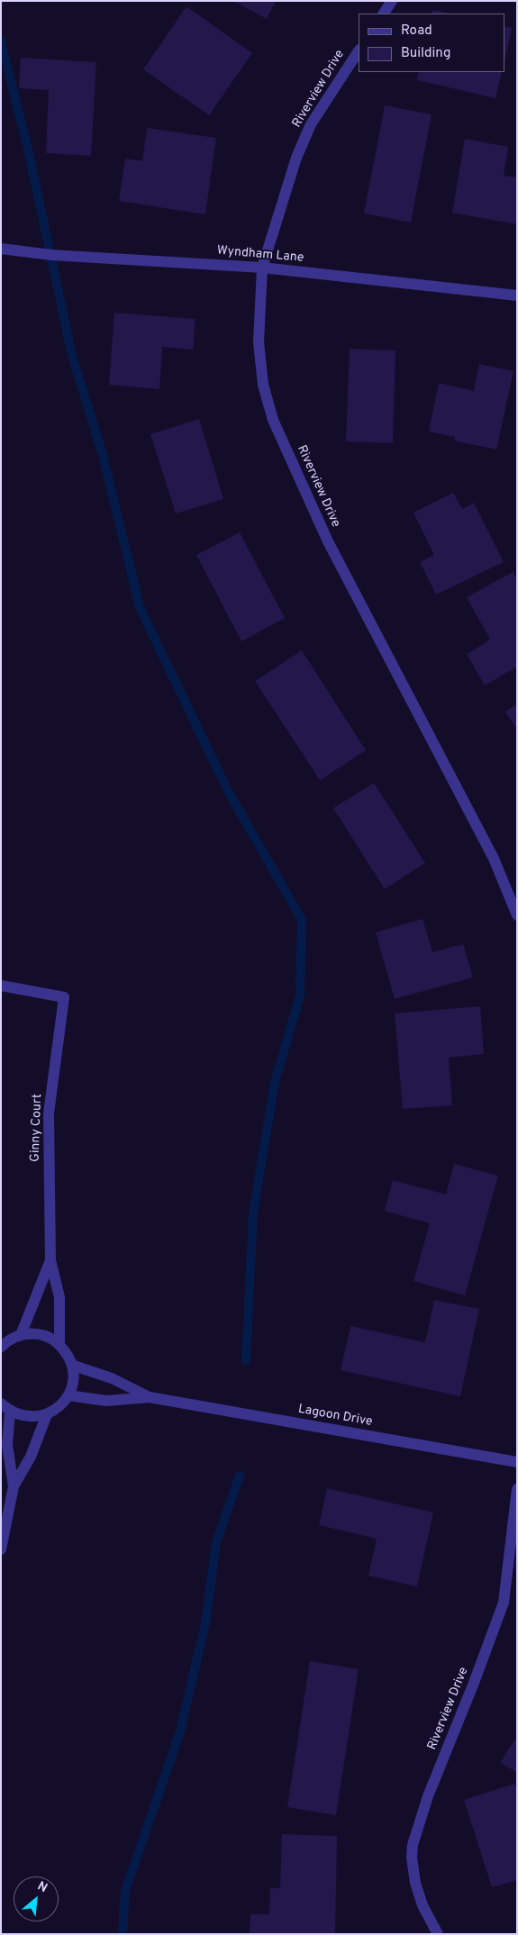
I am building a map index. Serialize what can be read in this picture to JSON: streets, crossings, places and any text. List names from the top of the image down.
{
  "streets": {
    "street": [
      "Riverview Drive",
      "Wyndham Lane",
      "Ginny Court",
      "Lagoon Drive"
    ]
  },
  "crossings": [
    ["Riverview Drive", "Wyndham Lane"]
  ],
  "legend": ["Road", "Building"],
  "north": "top right"
}
